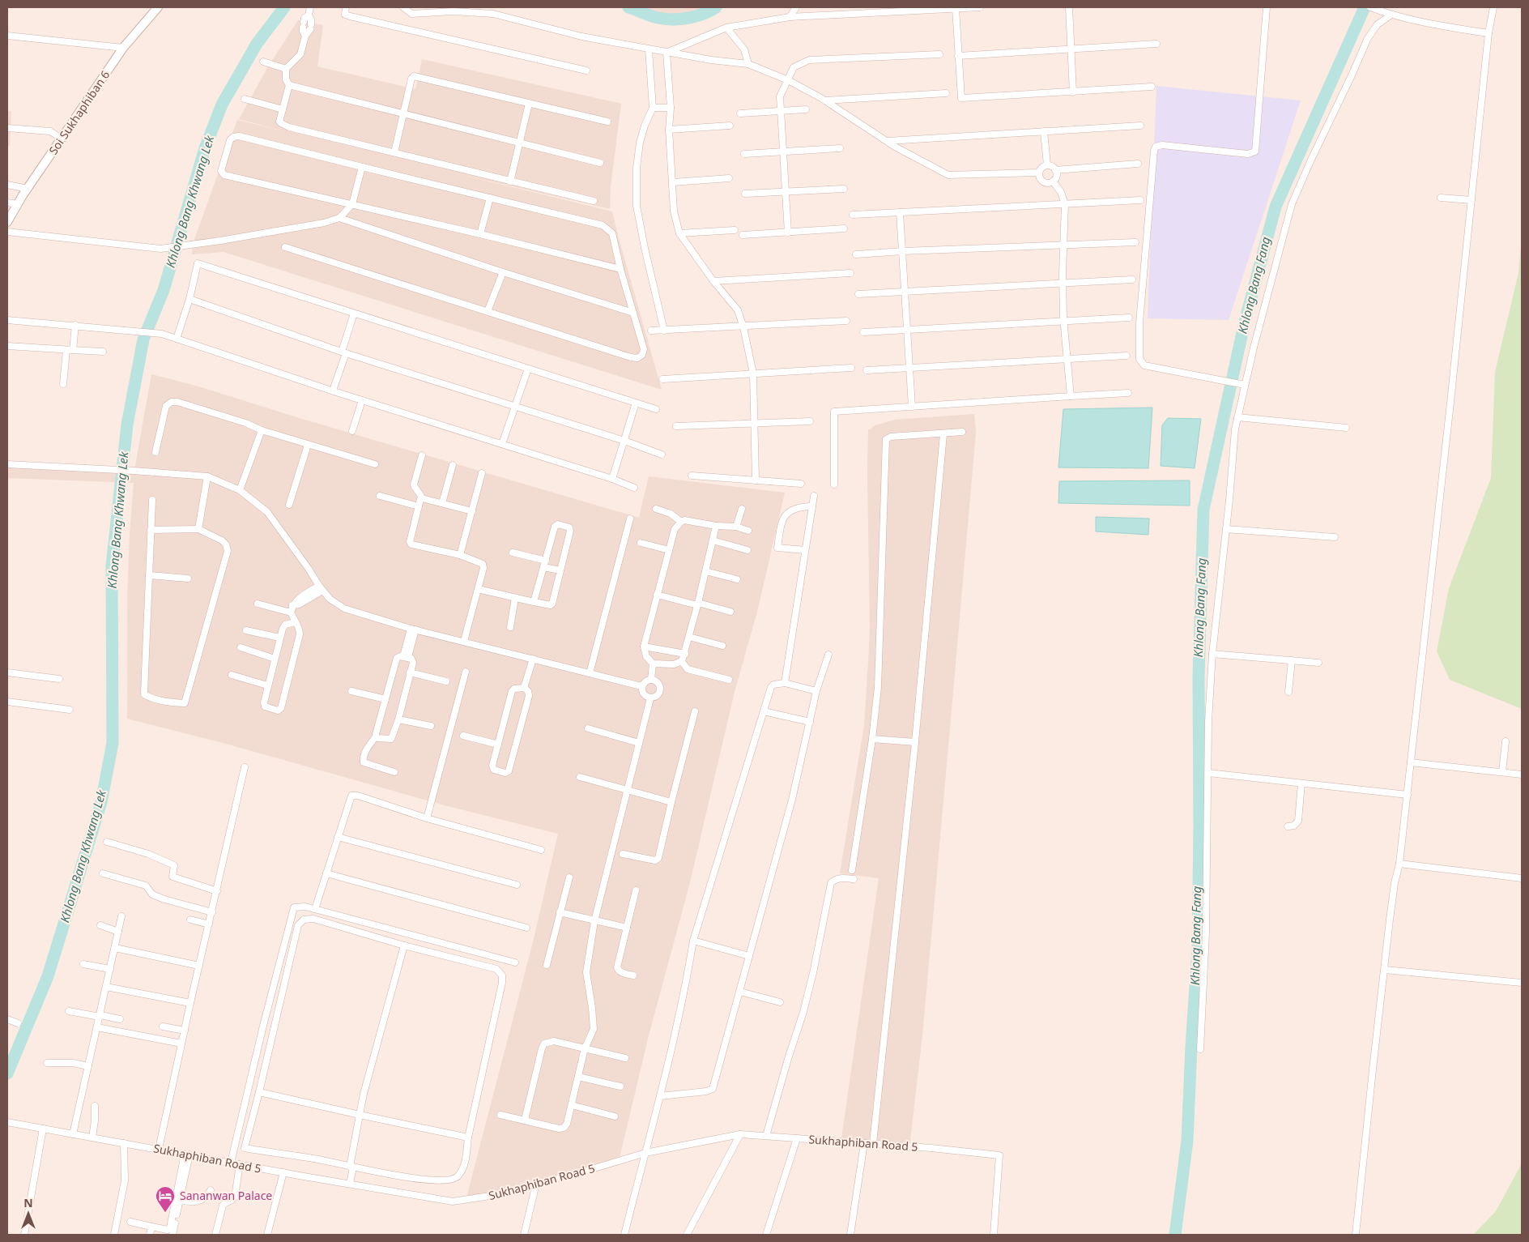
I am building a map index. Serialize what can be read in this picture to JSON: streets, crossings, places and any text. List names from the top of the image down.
{
  "streets": {
    "street": ["Soi Sukhaphiban 6", "Sukhaphiban Road 5"]
  },
  "water": ["Khlong Bang Khwang Lek", "Khlong Bang Fang"],
  "places": {
    "hotel": ["Sananwan Palace"]
  },
  "north": "top"
}
